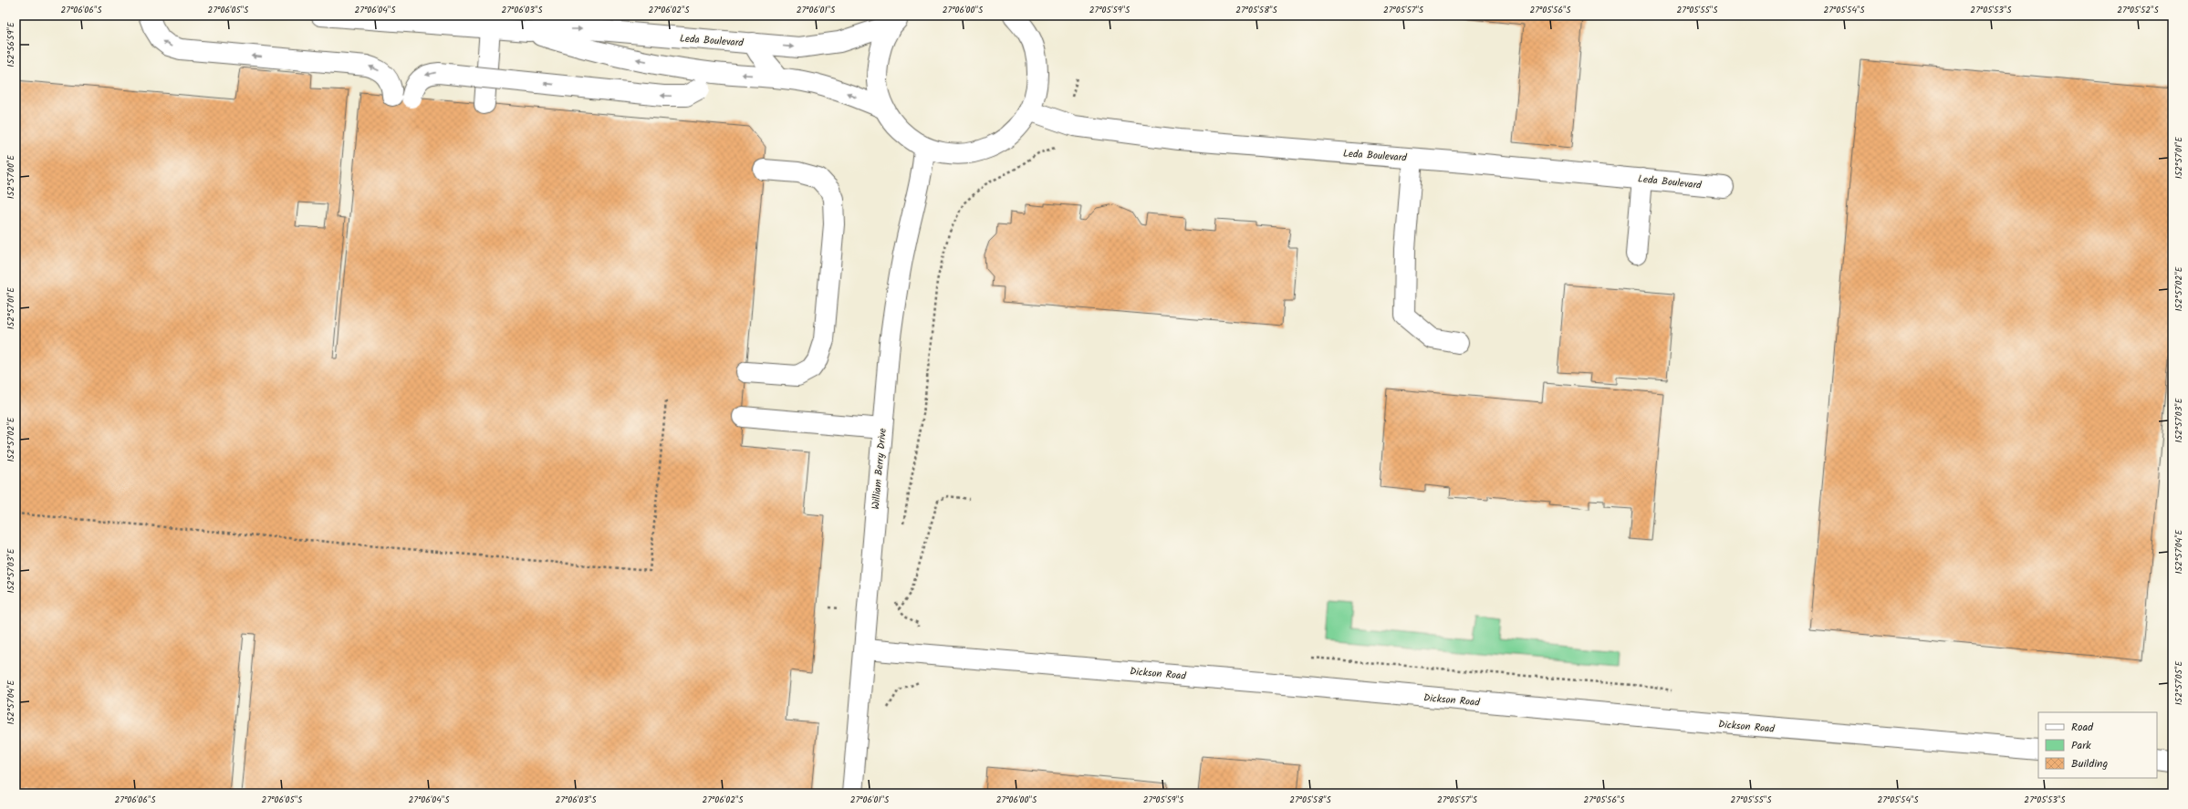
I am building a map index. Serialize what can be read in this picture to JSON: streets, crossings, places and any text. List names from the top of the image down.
{
  "streets": {
    "street": ["Leda Boulevard", "William Berry Drive", "Dickson Road"]
  },
  "crossings": [
    ["William Berry Drive", "Dickson Road"]
  ],
  "legend": ["Road", "Park", "Building"],
  "coordinates": [
    "27°06'06\"S",
    "27°06'05\"S",
    "27°06'04\"S",
    "27°06'03\"S",
    "27°06'02\"S",
    "27°06'01\"S",
    "27°06'00\"S",
    "27°05'59\"S",
    "27°05'58\"S",
    "27°05'57\"S",
    "27°05'56\"S",
    "27°05'55\"S",
    "27°05'54\"S",
    "27°05'53\"S",
    "27°05'52\"S",
    "152°56'59\"E",
    "152°57'01\"E",
    "152°57'00\"E",
    "152°57'02\"E",
    "152°57'03\"E",
    "152°57'04\"E",
    "152°57'05\"E"
  ]
}
